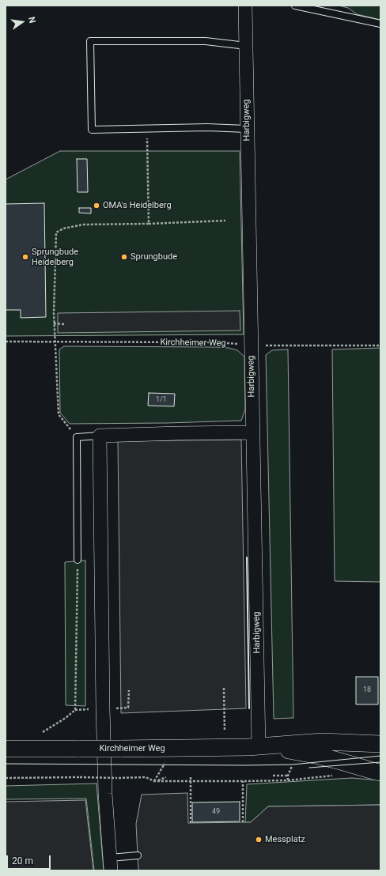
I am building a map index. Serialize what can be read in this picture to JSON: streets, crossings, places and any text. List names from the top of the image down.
{
  "streets": {
    "street": ["Harbigweg", "Kirchheimer Weg"]
  },
  "crossings": [
    ["Harbigweg", "Kirchheimer Weg"]
  ],
  "places": [
    "OMA's Heidelberg",
    "Sprungbude Heidelberg",
    "Sprungbude",
    "Messplatz"
  ],
  "house_numbers": ["1/1", "18", "49"],
  "scale_bar": "20 m",
  "north": "right"
}
